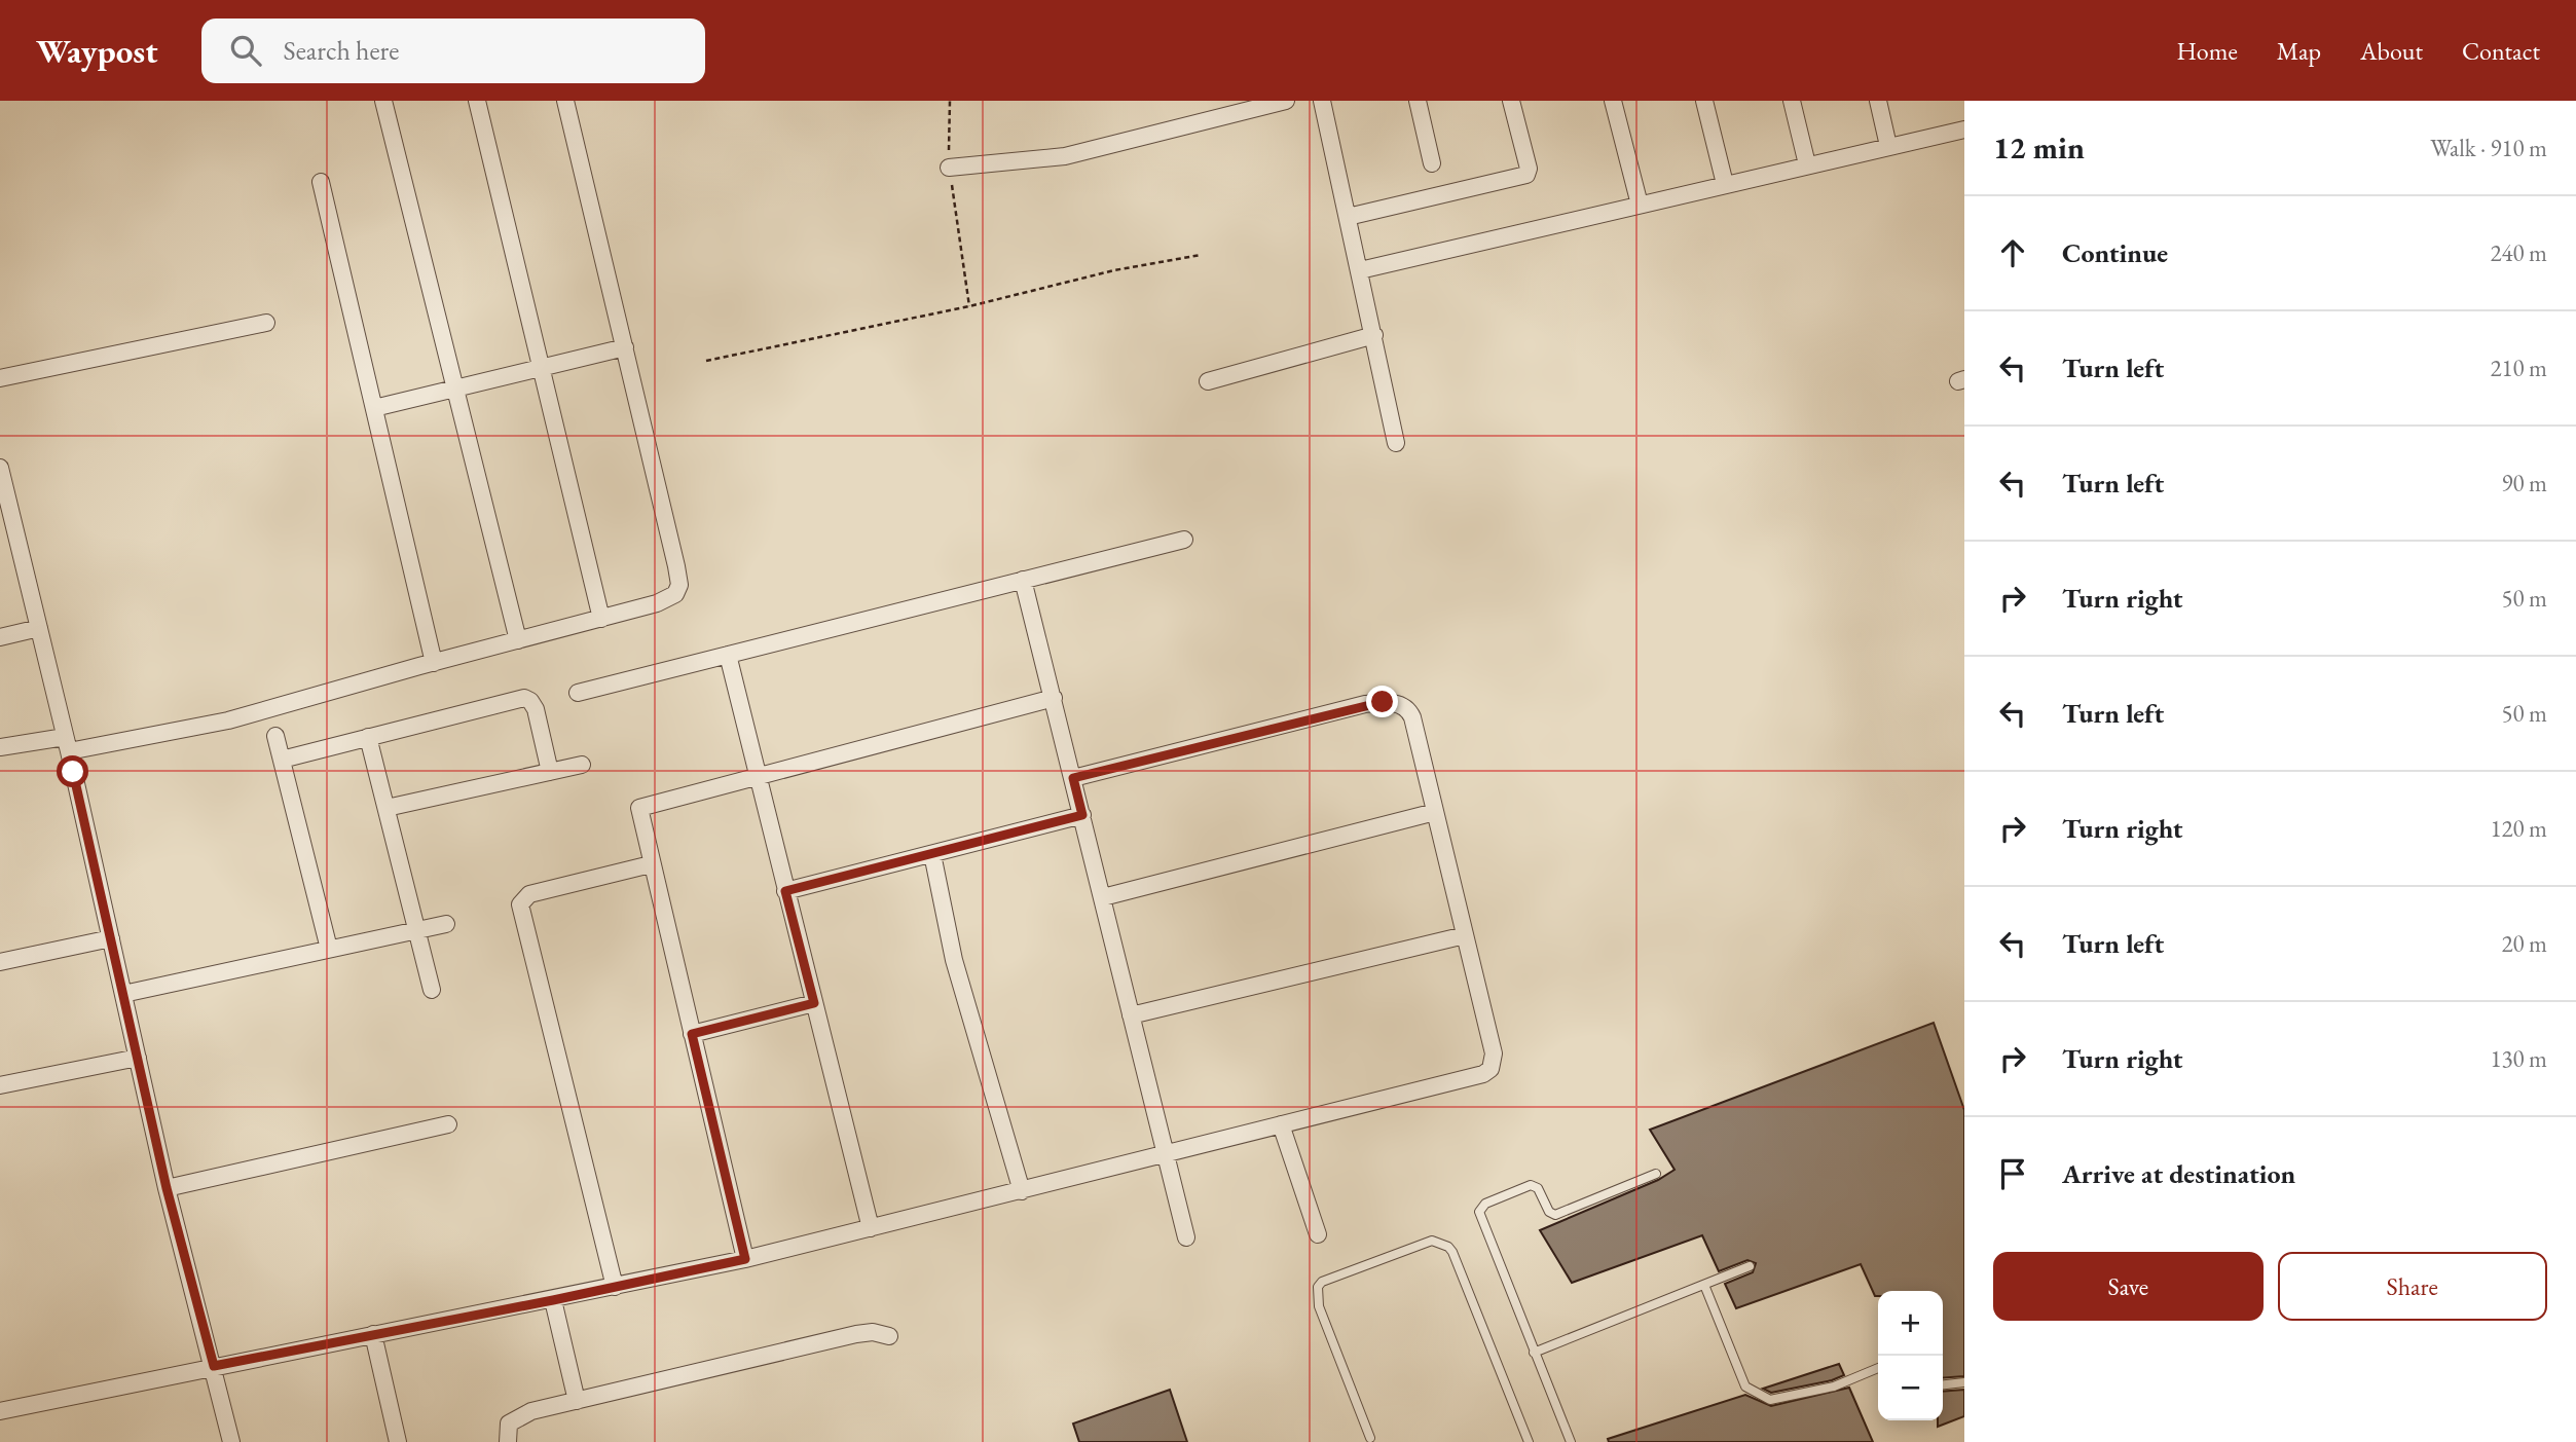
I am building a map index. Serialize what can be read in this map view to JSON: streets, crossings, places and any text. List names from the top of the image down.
{
  "page": {
    "header": "Waypost",
    "search": "Search here",
    "nav": [
      "Home",
      "Map",
      "About",
      "Contact"
    ],
    "heading": ["12 min", "Walk · 910 m"],
    "list": [
      ["Continue", "240 m"],
      ["Turn left", "210 m"],
      ["Turn left", "90 m"],
      ["Turn right", "50 m"],
      ["Turn left", "50 m"],
      ["Turn right", "120 m"],
      ["Turn left", "20 m"],
      ["Turn right", "130 m"],
      "Arrive at destination"
    ],
    "buttons": ["Save", "Share"],
    "map_buttons": ["+", "−"]
  }
}
